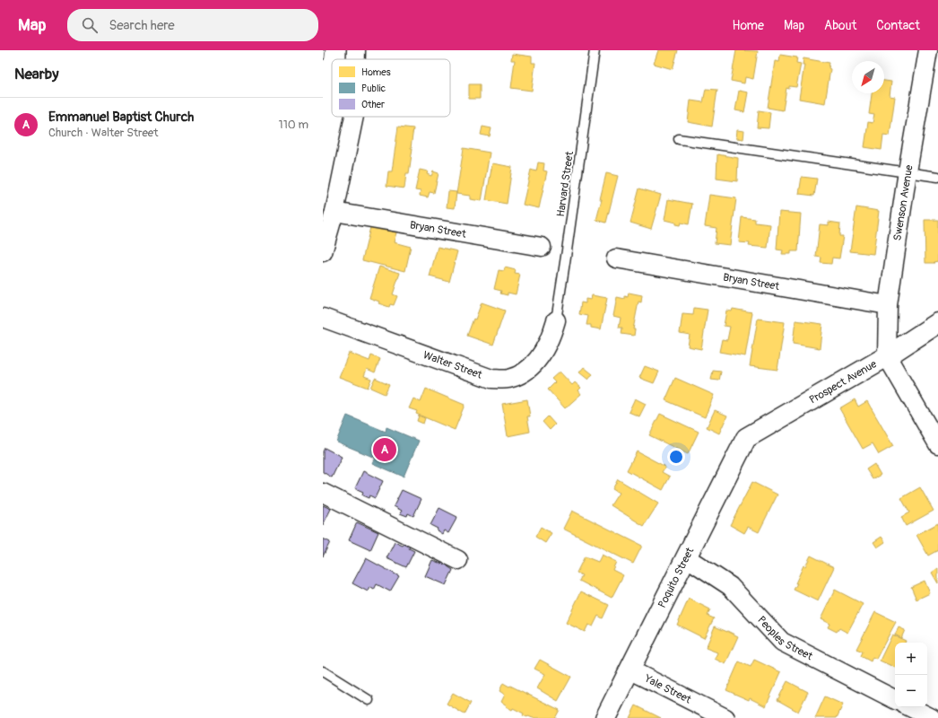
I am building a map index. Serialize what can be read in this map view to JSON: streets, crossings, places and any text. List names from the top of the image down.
{
  "streets": {
    "street": [
      "Swenson Avenue",
      "Bryan Street",
      "Walter Street",
      "Prospect Avenue",
      "Poquito Street",
      "Peoples Street",
      "Yale Street"
    ],
    "lane": ["Harvard Street"]
  },
  "crossings": [
    ["Harvard Street", "Walter Street"],
    ["Swenson Avenue", "Bryan Street"],
    ["Swenson Avenue", "Prospect Avenue"],
    ["Prospect Avenue", "Poquito Street"],
    ["Poquito Street", "Peoples Street"],
    ["Poquito Street", "Yale Street"]
  ],
  "legend": ["Homes", "Public", "Other"],
  "north": "bottom left",
  "page": {
    "header": "Map",
    "search": "Search here",
    "nav": [
      "Home",
      "Map",
      "About",
      "Contact"
    ],
    "heading": "Nearby",
    "list": [
      {
        "mark": "A",
        "name": "Emmanuel Baptist Church",
        "note": "Church · Walter Street",
        "value": "110 m"
      }
    ],
    "pins": "A",
    "map_buttons": ["+", "−"]
  }
}
